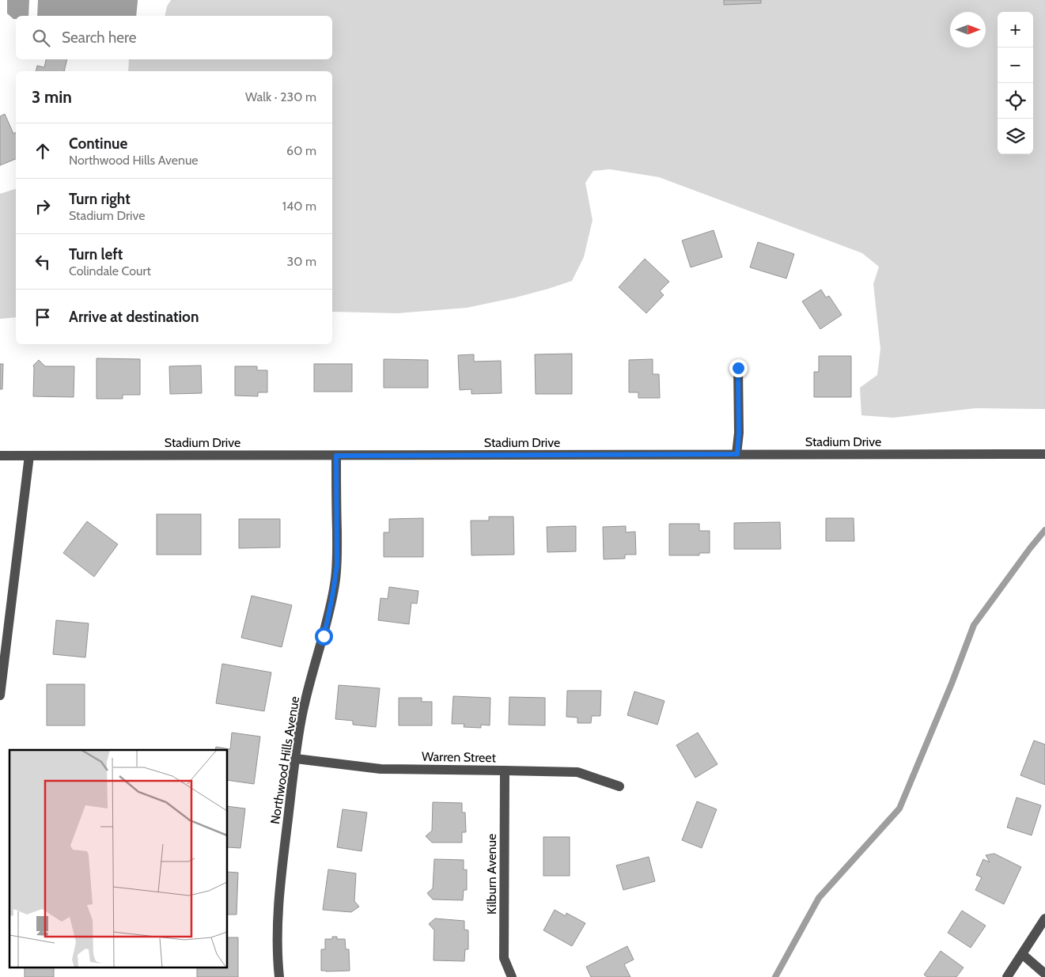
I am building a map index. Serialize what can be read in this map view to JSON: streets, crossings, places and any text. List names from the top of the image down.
{
  "streets": {
    "street": [
      "Stadium Drive",
      "Warren Street",
      "Northwood Hills Avenue",
      "Kilburn Avenue"
    ]
  },
  "crossings": [
    ["Stadium Drive", "Northwood Hills Avenue"],
    ["Warren Street", "Northwood Hills Avenue"],
    ["Warren Street", "Kilburn Avenue"]
  ],
  "north": "right",
  "page": {
    "map_buttons": ["+", "−"],
    "search": "Search here",
    "heading": ["3 min", "Walk · 230 m"],
    "list": [
      ["Continue", "Northwood Hills Avenue", "60 m"],
      ["Turn right", "Stadium Drive", "140 m"],
      ["Turn left", "Colindale Court", "30 m"],
      "Arrive at destination"
    ]
  }
}
